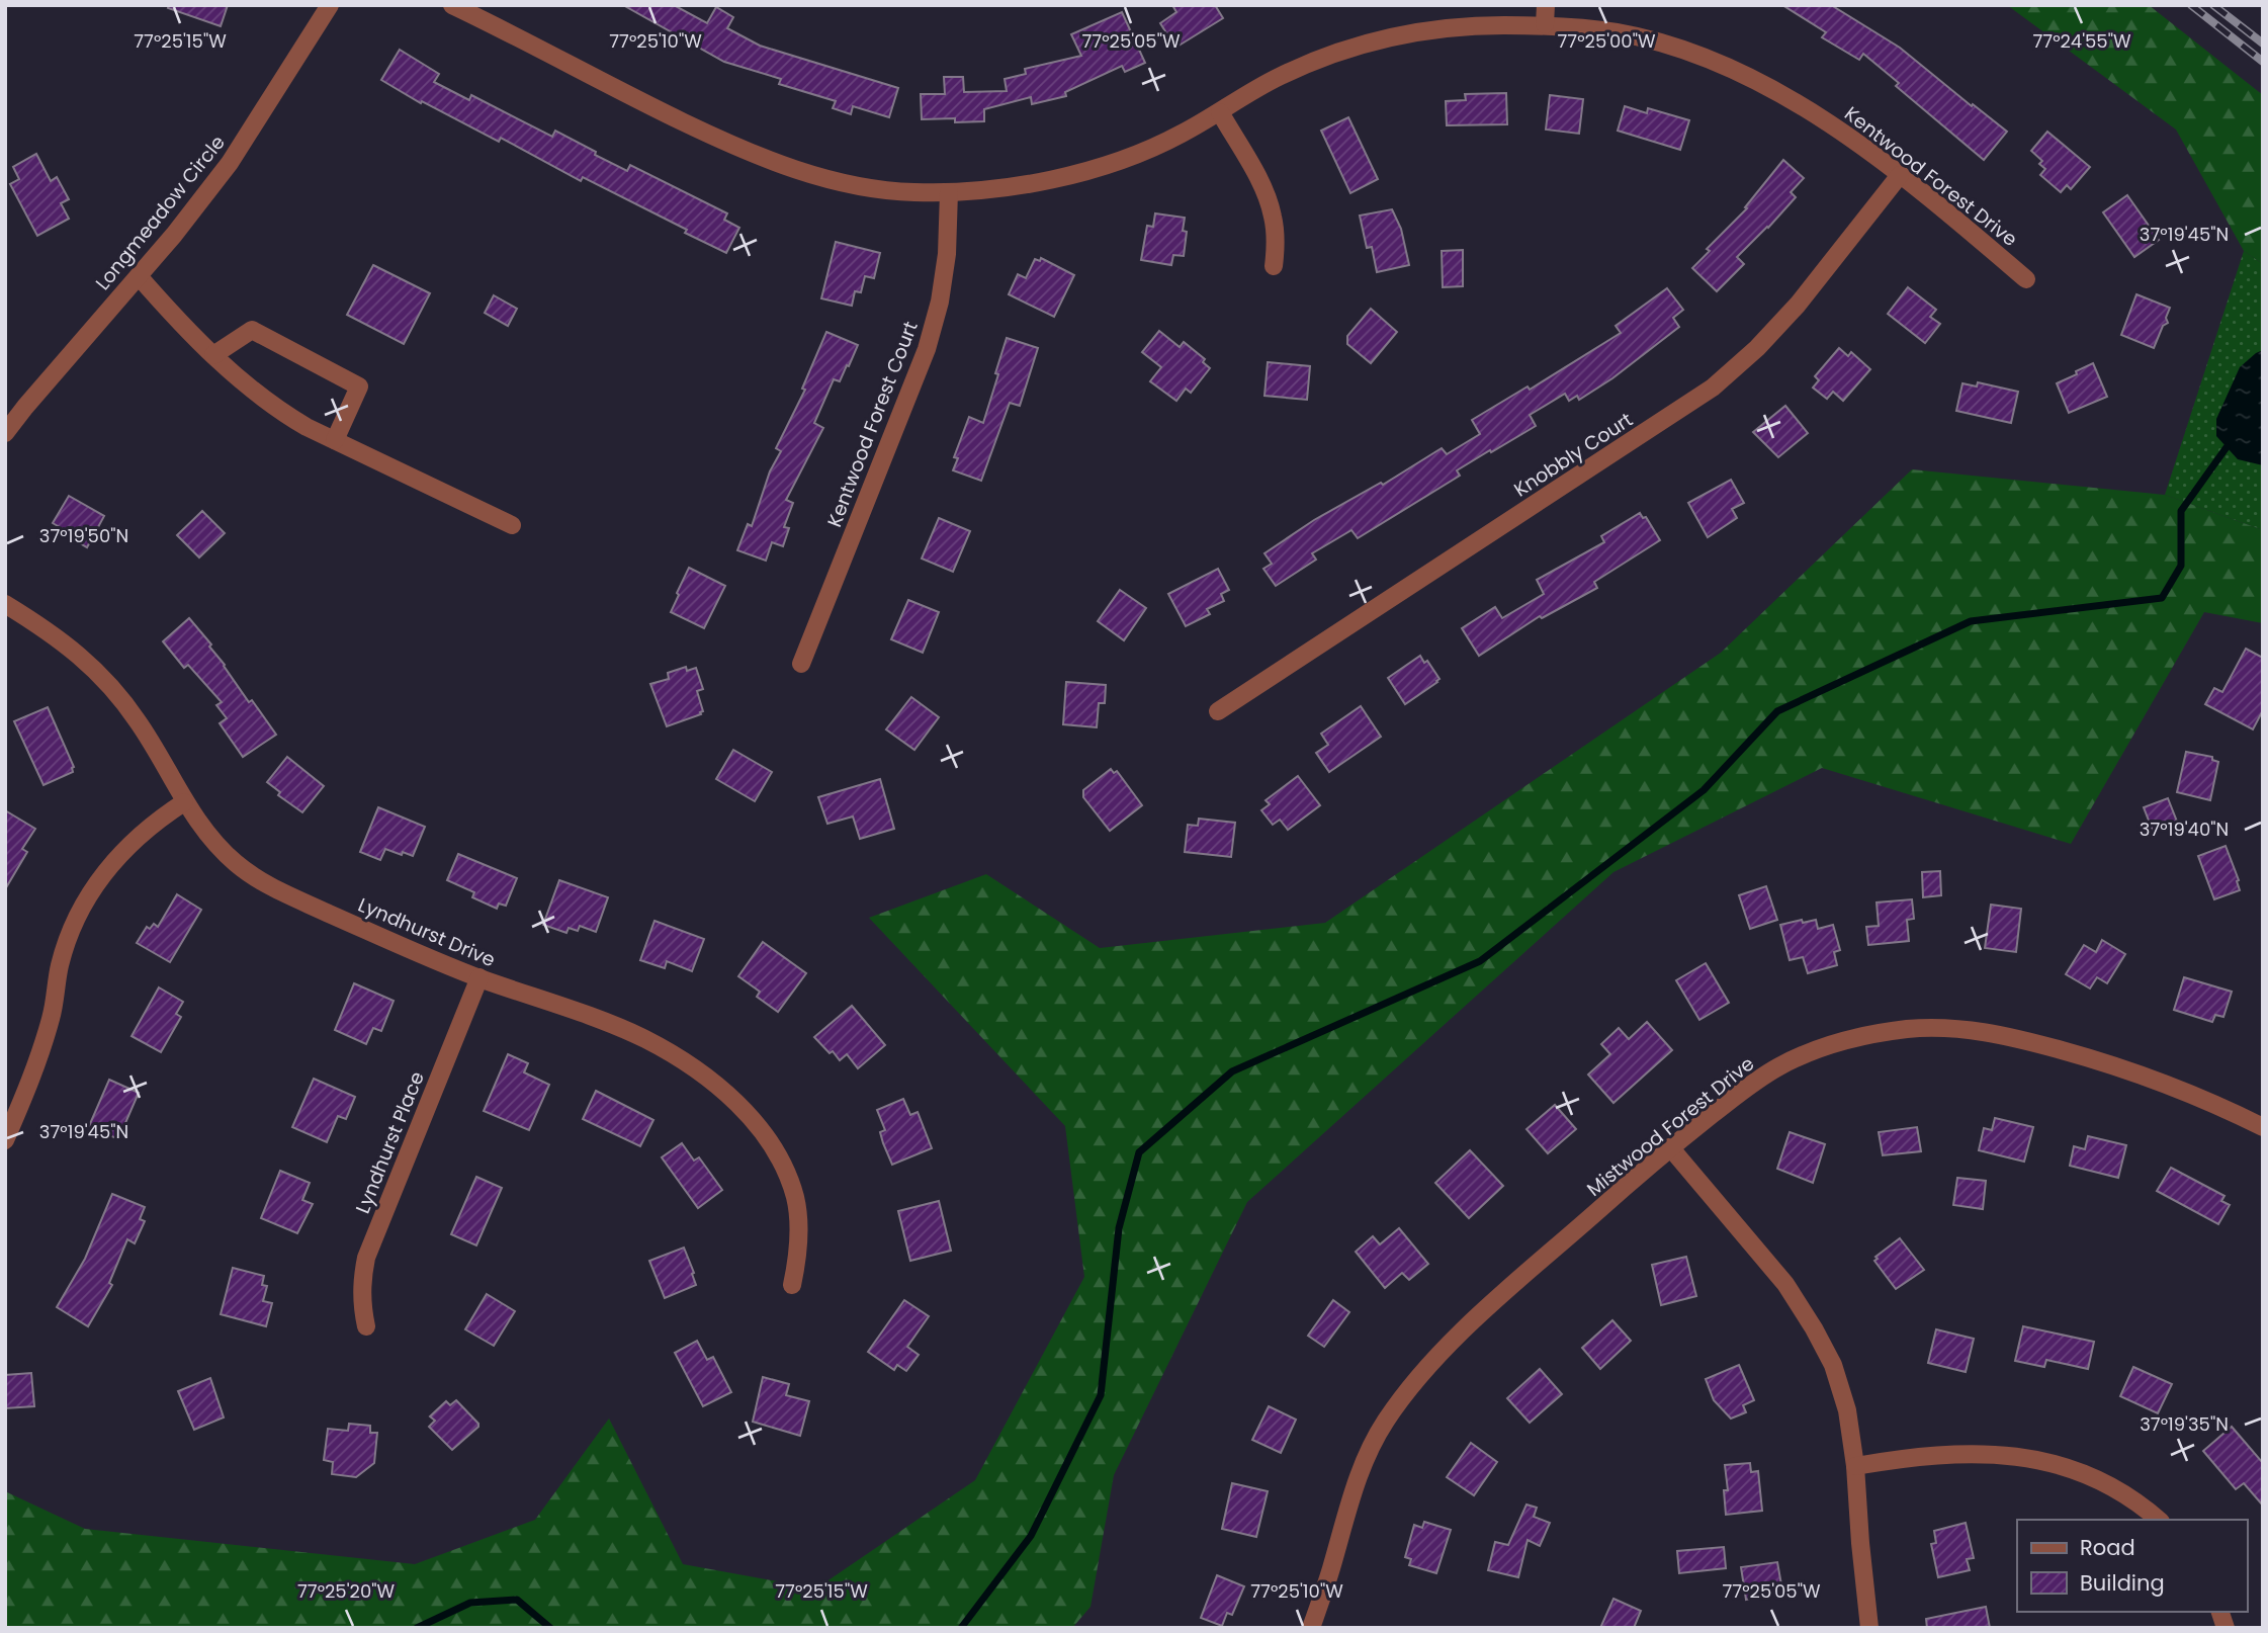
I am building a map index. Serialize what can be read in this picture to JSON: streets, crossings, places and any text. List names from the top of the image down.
{
  "streets": {
    "street": [
      "Kentwood Forest Drive",
      "Longmeadow Circle",
      "Kentwood Forest Court",
      "Knobbly Court",
      "Lyndhurst Drive",
      "Mistwood Forest Drive",
      "Lyndhurst Place"
    ]
  },
  "crossings": [
    ["Kentwood Forest Drive", "Kentwood Forest Court"],
    ["Kentwood Forest Drive", "Knobbly Court"],
    ["Lyndhurst Drive", "Lyndhurst Place"]
  ],
  "legend": ["Road", "Building"],
  "coordinates": [
    "77°25'15\"W",
    "77°25'10\"W",
    "77°25'05\"W",
    "77°25'00\"W",
    "77°24'55\"W",
    "37°19'45\"N",
    "37°19'50\"N",
    "37°19'40\"N",
    "37°19'35\"N",
    "77°25'20\"W"
  ]
}
